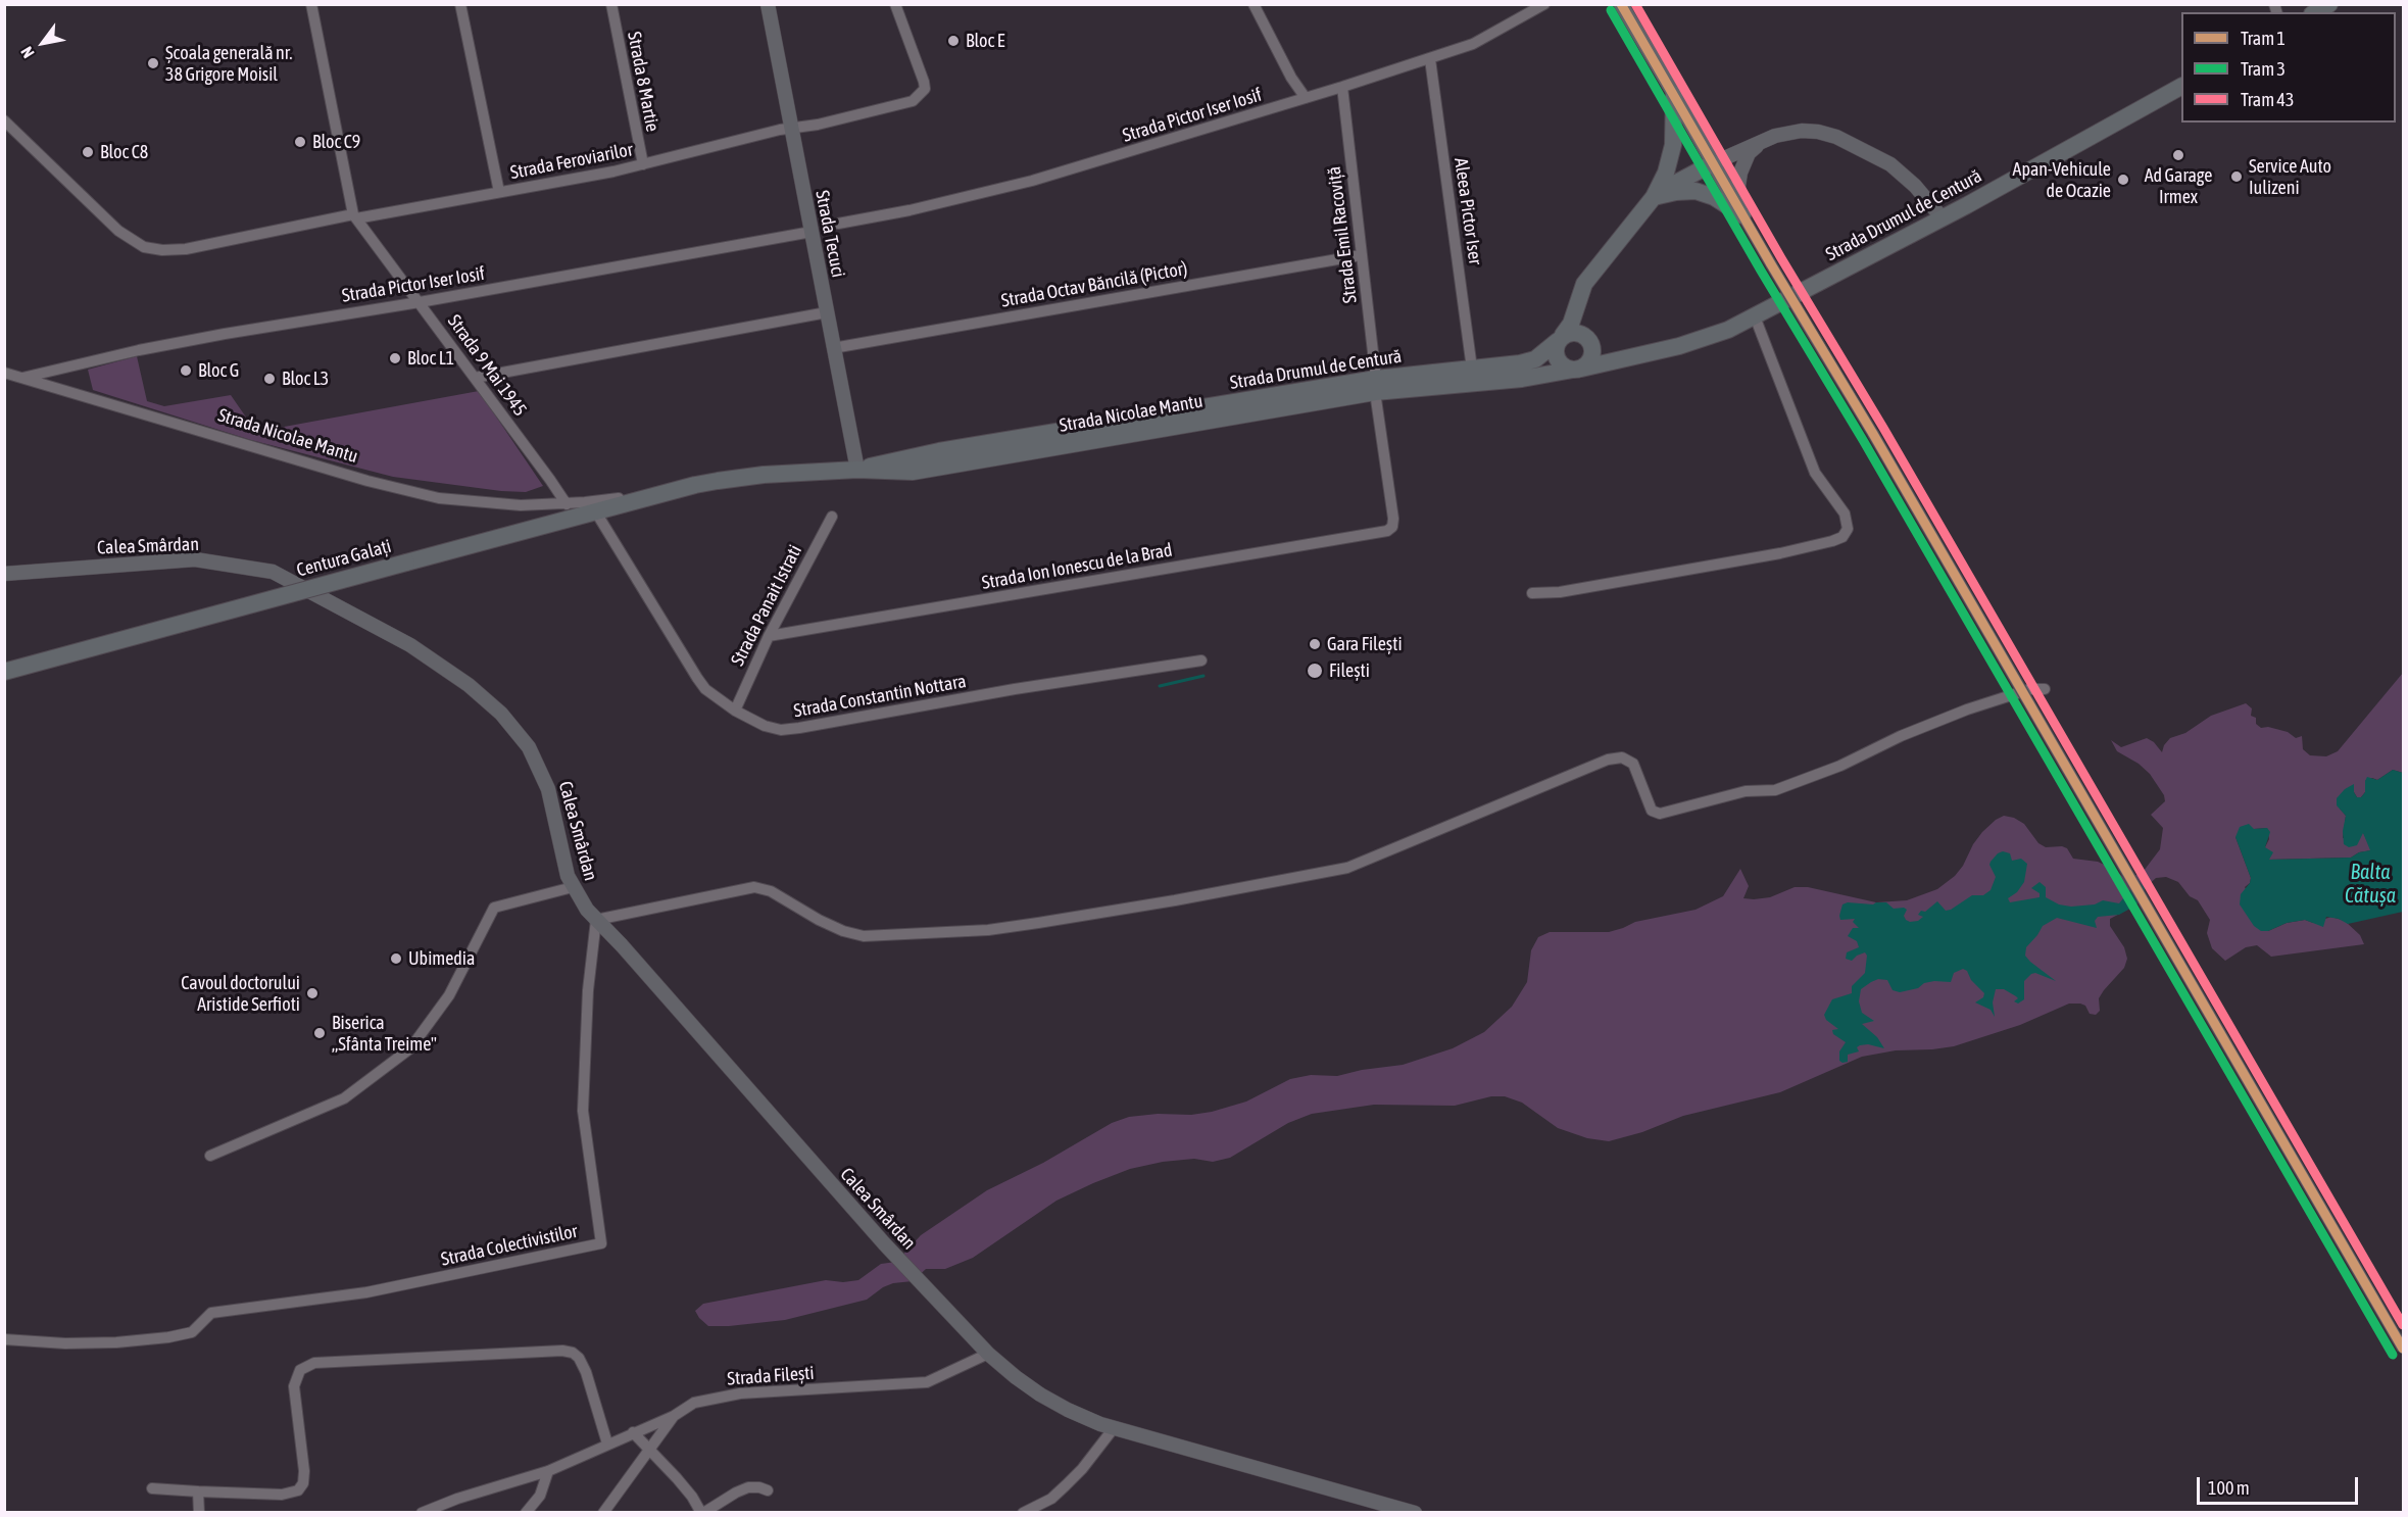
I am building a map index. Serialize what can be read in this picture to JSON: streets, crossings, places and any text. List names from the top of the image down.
{
  "streets": {
    "highway": ["Strada Drumul de Centură", "Centura Galați"],
    "main road": ["Strada Tecuci", "Calea Smârdan"],
    "street": [
      "Strada 8 Martie",
      "Strada Pictor Iser Iosif",
      "Strada Feroviarilor",
      "Aleea Pictor Iser",
      "Strada Emil Racoviță",
      "Strada Octav Băncilă (Pictor)",
      "Strada 9 Mai 1945",
      "Strada Nicolae Mantu",
      "Strada Ion Ionescu de la Brad",
      "Strada Panait Istrati",
      "Strada Constantin Nottara",
      "Strada Colectivistilor",
      "Strada Filești"
    ]
  },
  "crossings": [
    ["Strada 8 Martie", "Strada Feroviarilor"],
    ["Strada Pictor Iser Iosif", "Aleea Pictor Iser"],
    ["Strada Pictor Iser Iosif", "Strada Tecuci"],
    ["Strada Pictor Iser Iosif", "Strada Emil Racoviță"],
    ["Strada Pictor Iser Iosif", "Strada 9 Mai 1945"],
    ["Strada Pictor Iser Iosif", "Strada Nicolae Mantu"],
    ["Strada Feroviarilor", "Strada Tecuci"],
    ["Strada Feroviarilor", "Strada 9 Mai 1945"],
    ["Aleea Pictor Iser", "Strada Drumul de Centură"],
    ["Strada Drumul de Centură", "Strada Tecuci"],
    ["Strada Drumul de Centură", "Strada Emil Racoviță"],
    ["Strada Tecuci", "Strada Octav Băncilă (Pictor)"],
    ["Strada Emil Racoviță", "Strada Octav Băncilă (Pictor)"],
    ["Strada Emil Racoviță", "Strada Ion Ionescu de la Brad"],
    ["Strada 9 Mai 1945", "Strada Nicolae Mantu"],
    ["Strada Nicolae Mantu", "Centura Galați"],
    ["Calea Smârdan", "Strada Colectivistilor"],
    ["Calea Smârdan", "Strada Filești"],
    ["Centura Galați", "Strada Constantin Nottara"],
    ["Strada Ion Ionescu de la Brad", "Strada Panait Istrati"],
    ["Strada Panait Istrati", "Strada Constantin Nottara"]
  ],
  "water": ["Balta Cătușa"],
  "places": [
    "Bloc E",
    "Școala generală nr. 38 Grigore Moisil",
    "Bloc C9",
    "Bloc C8",
    "Ad Garage Irmex",
    "Service Auto Iulizeni",
    "Apan-Vehicule de Ocazie",
    "Bloc L1",
    "Bloc G",
    "Bloc L3",
    "Gara Filești",
    "Filești",
    "Ubimedia",
    "Cavoul doctorului Aristide Serfioti",
    "Biserica „Sfânta Treime\""
  ],
  "lines": ["tram line 1", "tram line 43", "tram line 3"],
  "legend": ["Tram 1", "Tram 3", "Tram 43"],
  "scale_bar": "100 m",
  "north": "bottom left"
}
